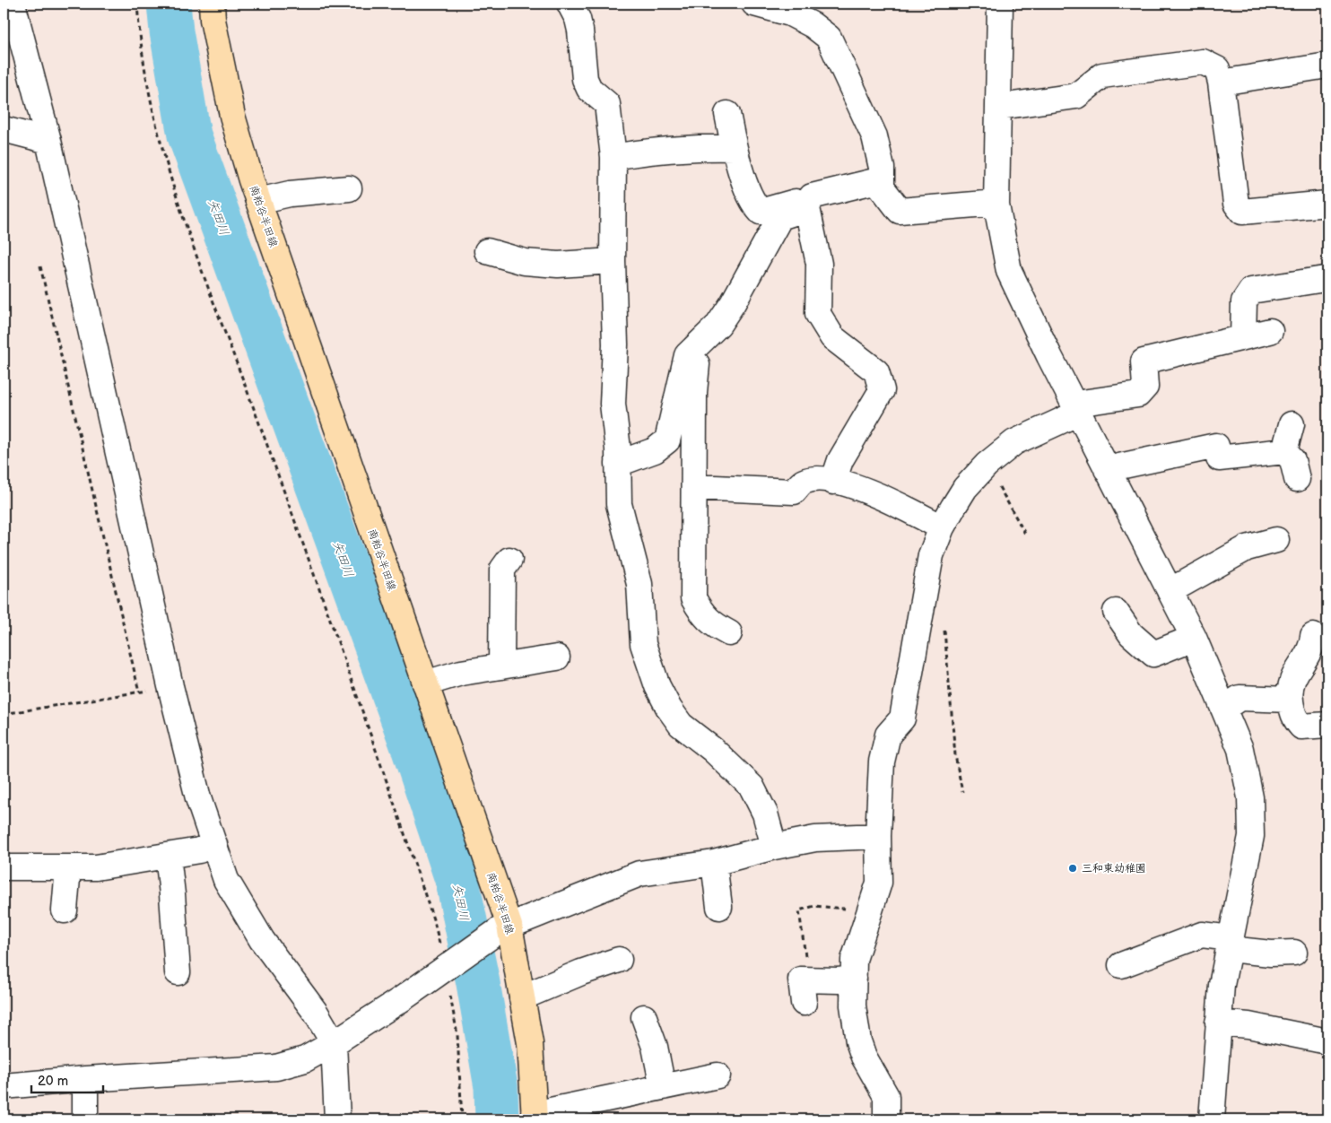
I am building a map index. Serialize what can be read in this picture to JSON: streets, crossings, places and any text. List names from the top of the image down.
{
  "streets": {
    "main road": ["南粕谷半田線"]
  },
  "water": ["矢田川"],
  "places": ["三和東幼稚園"],
  "scale_bar": "20 m"
}
